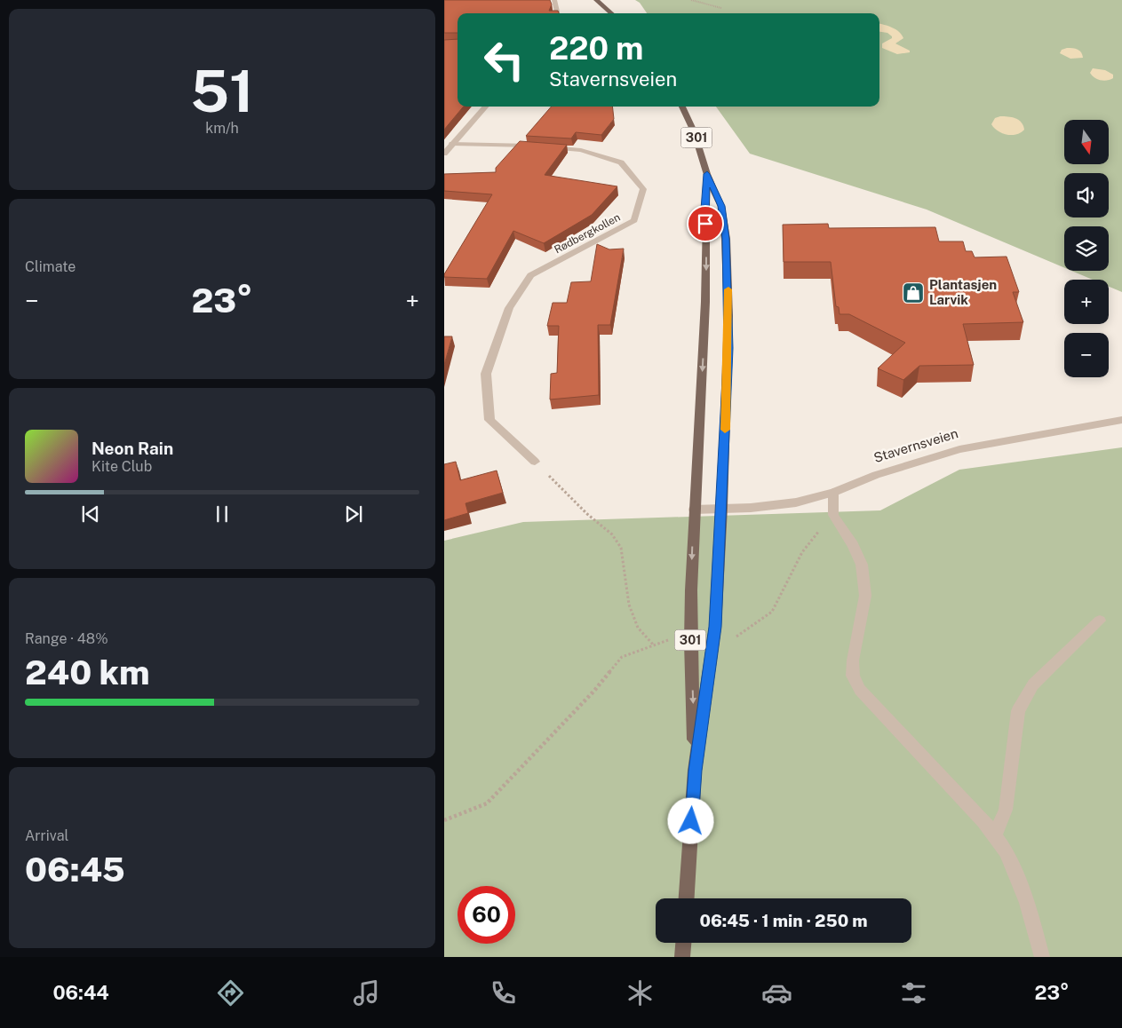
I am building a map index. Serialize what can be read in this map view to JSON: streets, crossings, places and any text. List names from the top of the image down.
{
  "streets": {
    "main road": ["301"],
    "street": ["Rødbergkollen", "Stavernsveien"]
  },
  "crossings": [
    ["301", "Stavernsveien"]
  ],
  "places": {
    "shop": ["Plantasjen Larvik"]
  },
  "north": "bottom",
  "page": {
    "tile": [
      ["51", "km/h"],
      "Climate",
      ["Range · 48%", "240 km"],
      ["Arrival", "06:45"]
    ],
    "turn": ["220 m", "Stavernsveien"],
    "map_buttons": ["+", "−"],
    "heat": ["−", "23°", "+"],
    "song": ["Neon Rain", "Kite Club"],
    "limit": "60",
    "trip": "06:45 · 1 min · 250 m",
    "tabs": ["06:44", "23°"]
  }
}
